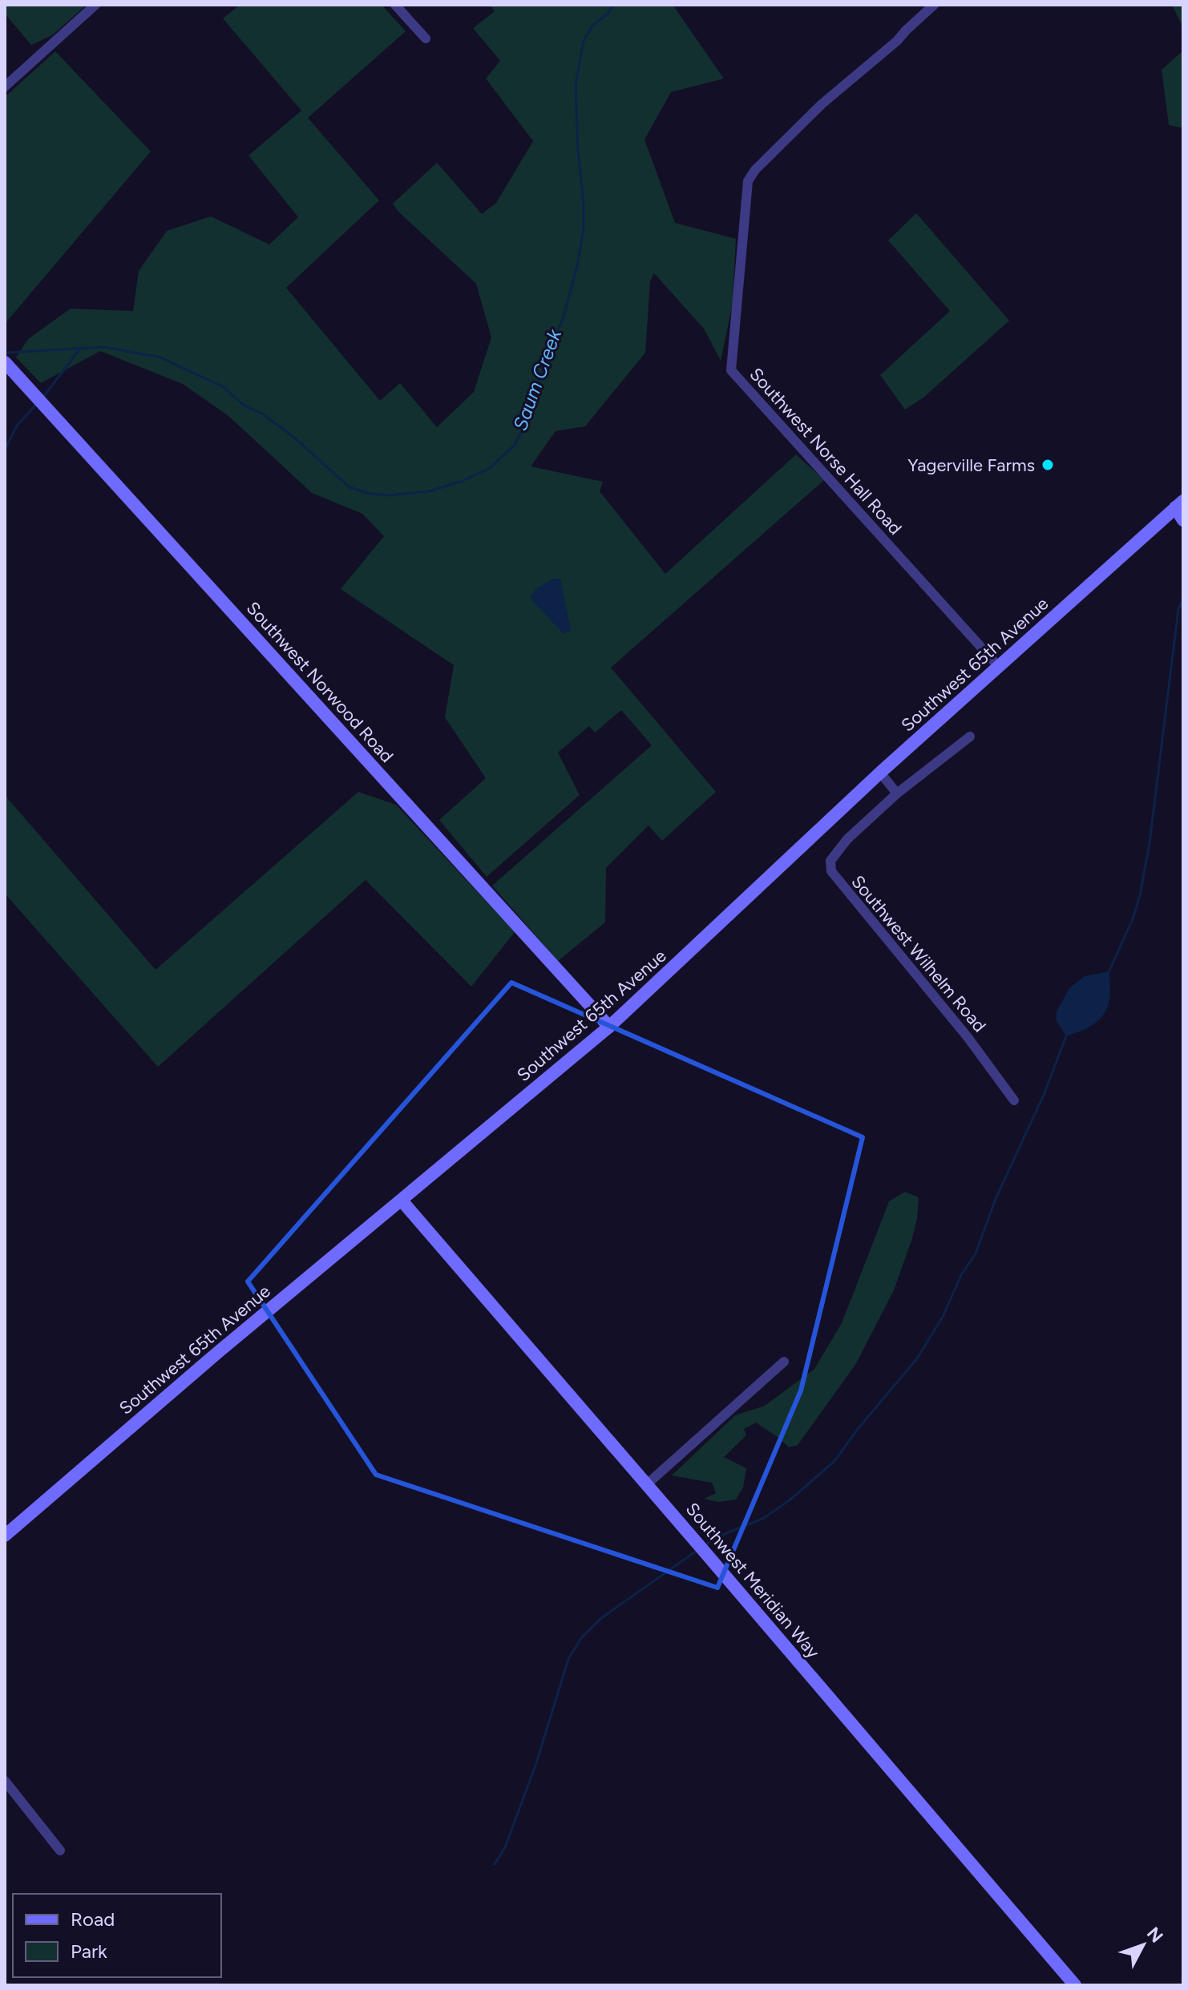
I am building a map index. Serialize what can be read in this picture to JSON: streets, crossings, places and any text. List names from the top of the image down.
{
  "streets": {
    "street": [
      "Southwest Norse Hall Road",
      "Southwest 65th Avenue",
      "Southwest Norwood Road",
      "Southwest Wilhelm Road",
      "Southwest Meridian Way"
    ]
  },
  "crossings": [
    ["Southwest Norse Hall Road", "Southwest 65th Avenue"],
    ["Southwest 65th Avenue", "Southwest Norwood Road"],
    ["Southwest 65th Avenue", "Southwest Meridian Way"]
  ],
  "water": ["Saum Creek"],
  "places": ["Yagerville Farms"],
  "legend": ["Road", "Park"],
  "north": "top right"
}
